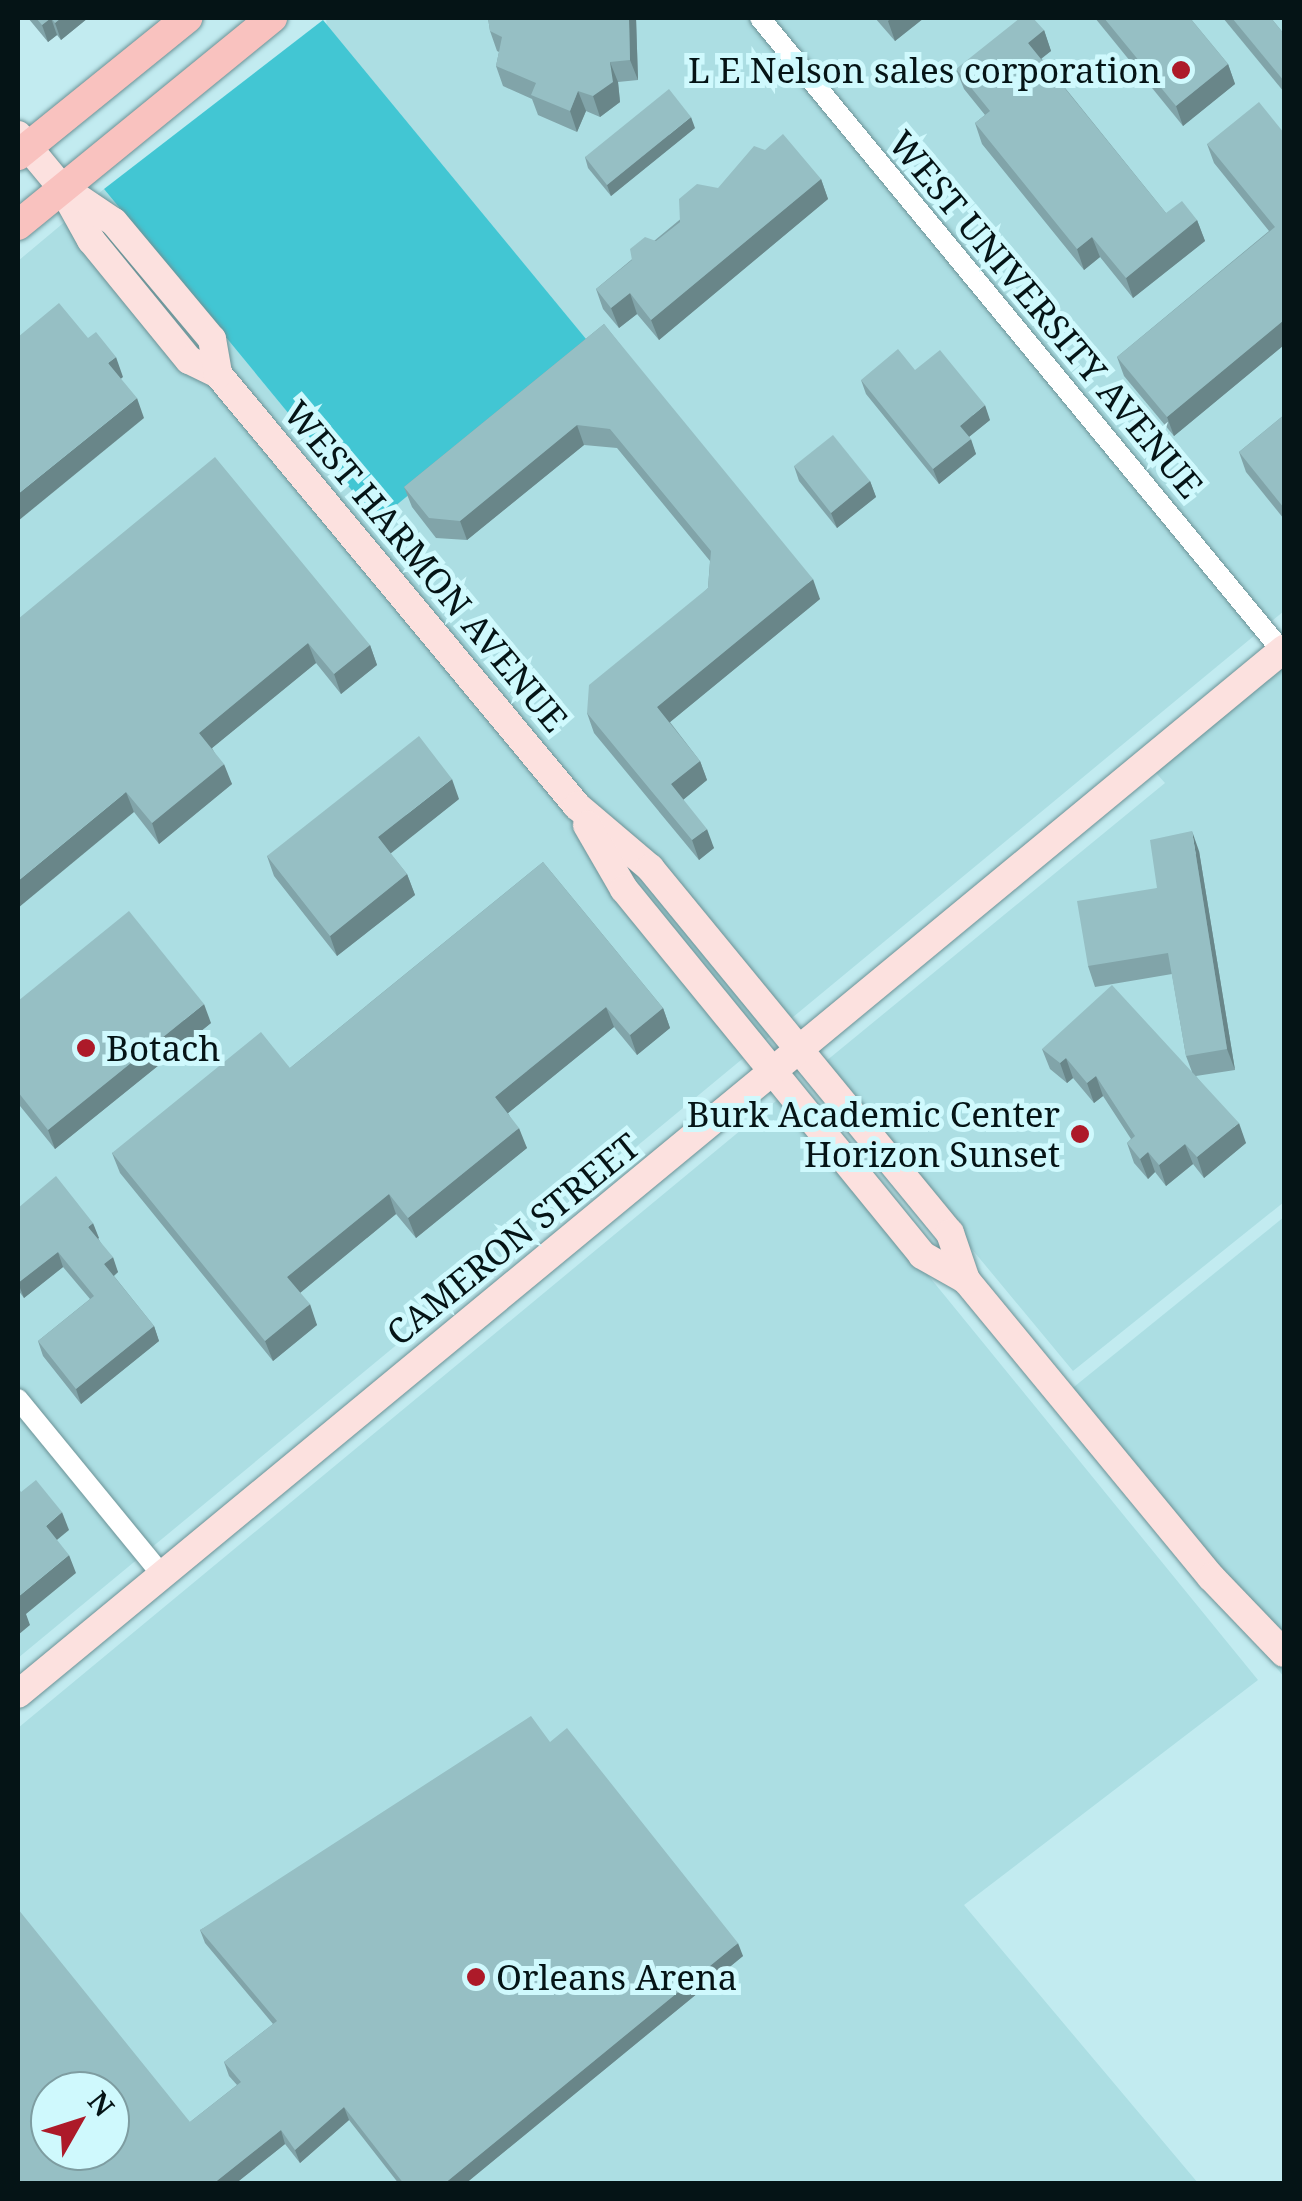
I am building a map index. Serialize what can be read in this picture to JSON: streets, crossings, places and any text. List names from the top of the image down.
{
  "streets": {
    "main road": ["WEST HARMON AVENUE", "CAMERON STREET"],
    "street": ["WEST UNIVERSITY AVENUE"]
  },
  "crossings": [
    ["WEST UNIVERSITY AVENUE", "CAMERON STREET"],
    ["WEST HARMON AVENUE", "CAMERON STREET"]
  ],
  "places": [
    "L E Nelson sales corporation",
    "Botach",
    "Burk Academic Center Horizon Sunset",
    "Orleans Arena"
  ],
  "north": "top right"
}
